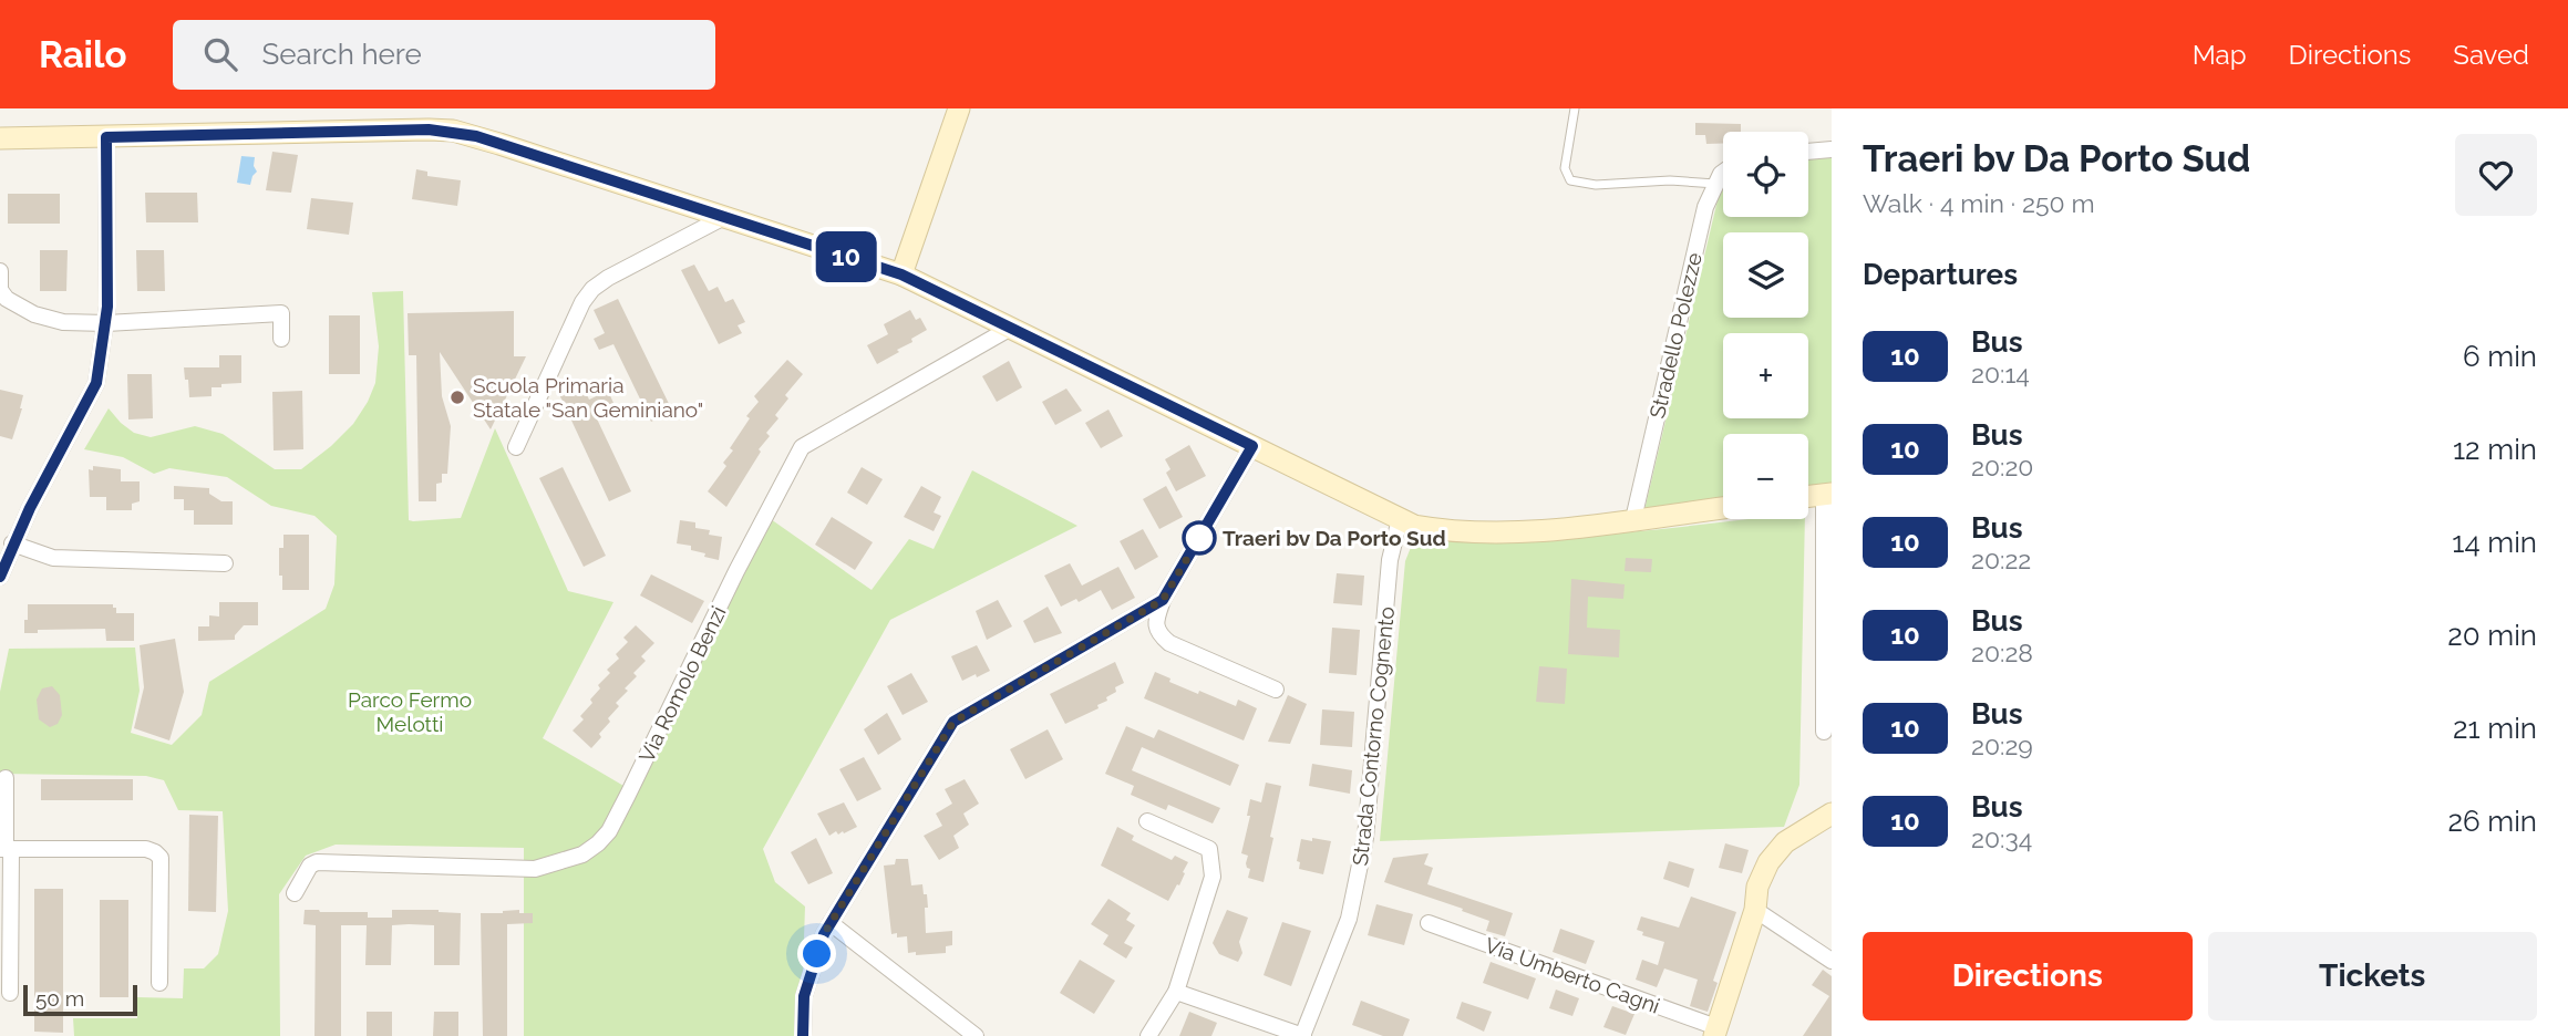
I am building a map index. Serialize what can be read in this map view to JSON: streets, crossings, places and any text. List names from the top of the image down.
{
  "streets": {
    "street": [
      "Stradello Polezze",
      "Via Romolo Benzi",
      "Strada Contorno Cognento",
      "Via Umberto Cagni"
    ]
  },
  "parks": ["Parco Fermo Melotti"],
  "places": ["Scuola Primaria Statale \"San Geminiano\"", "Traeri bv Da Porto Sud"],
  "lines": ["bus line 10"],
  "scale_bar": "50 m",
  "page": {
    "header": "Railo",
    "search": "Search here",
    "nav": ["Map", "Directions", "Saved"],
    "on_map": "10",
    "heading": [
      ["Traeri bv Da Porto Sud", "Walk · 4 min · 250 m"],
      "Departures"
    ],
    "map_buttons": ["+", "−"],
    "list": [
      {
        "mark": "10",
        "name": "Bus",
        "note": "20:14",
        "value": "6 min"
      },
      {
        "mark": "10",
        "name": "Bus",
        "note": "20:20",
        "value": "12 min"
      },
      {
        "mark": "10",
        "name": "Bus",
        "note": "20:22",
        "value": "14 min"
      },
      {
        "mark": "10",
        "name": "Bus",
        "note": "20:28",
        "value": "20 min"
      },
      {
        "mark": "10",
        "name": "Bus",
        "note": "20:29",
        "value": "21 min"
      },
      {
        "mark": "10",
        "name": "Bus",
        "note": "20:34",
        "value": "26 min"
      }
    ],
    "buttons": ["Directions", "Tickets"],
    "scale": "50 m"
  }
}
